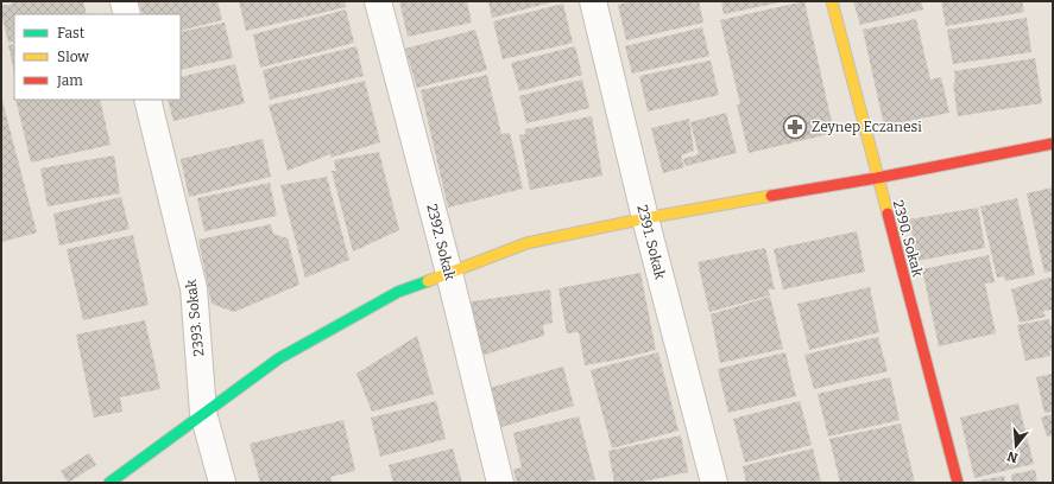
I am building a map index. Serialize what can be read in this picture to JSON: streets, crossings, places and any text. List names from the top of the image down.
{
  "streets": {
    "main road": ["2390. Sokak"],
    "street": ["2392. Sokak", "2391. Sokak", "2393. Sokak"]
  },
  "places": {
    "pharmacy": ["Zeynep Eczanesi"]
  },
  "legend": ["Fast", "Slow", "Jam"],
  "north": "bottom"
}
